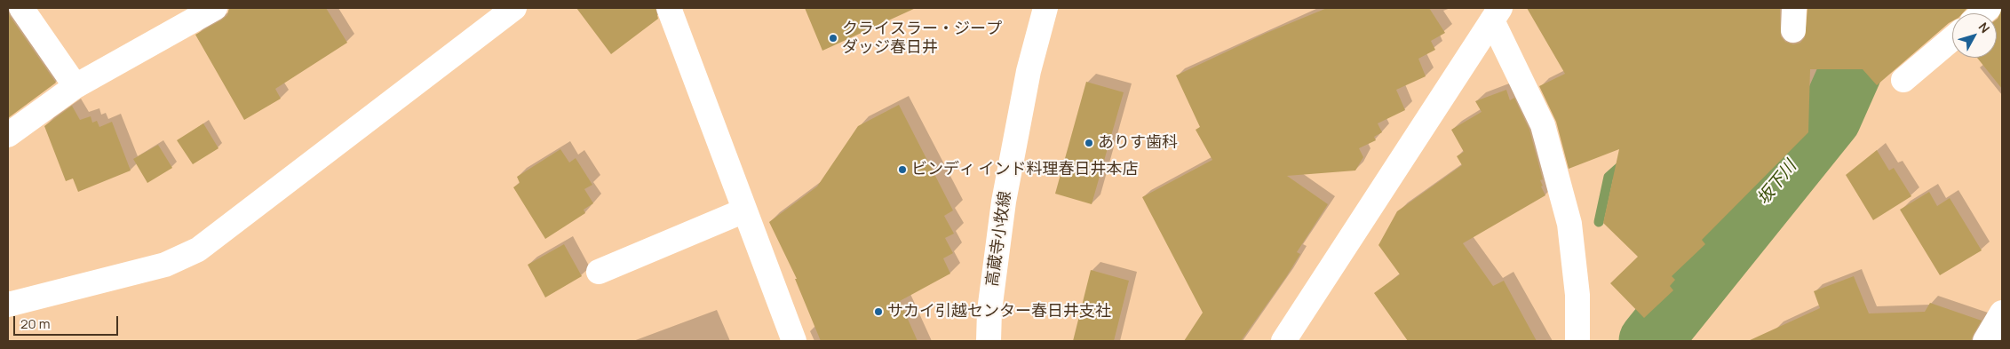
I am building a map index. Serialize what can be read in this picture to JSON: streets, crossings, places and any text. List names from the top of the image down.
{
  "streets": {
    "street": ["高蔵寺小牧線"]
  },
  "water": ["坂下川"],
  "places": [
    "クライスラー・ジープ ダッジ春日井",
    "ありす歯科",
    "ビンディ インド料理春日井本店",
    "サカイ引越センター春日井支社"
  ],
  "scale_bar": "20 m",
  "north": "top right"
}
